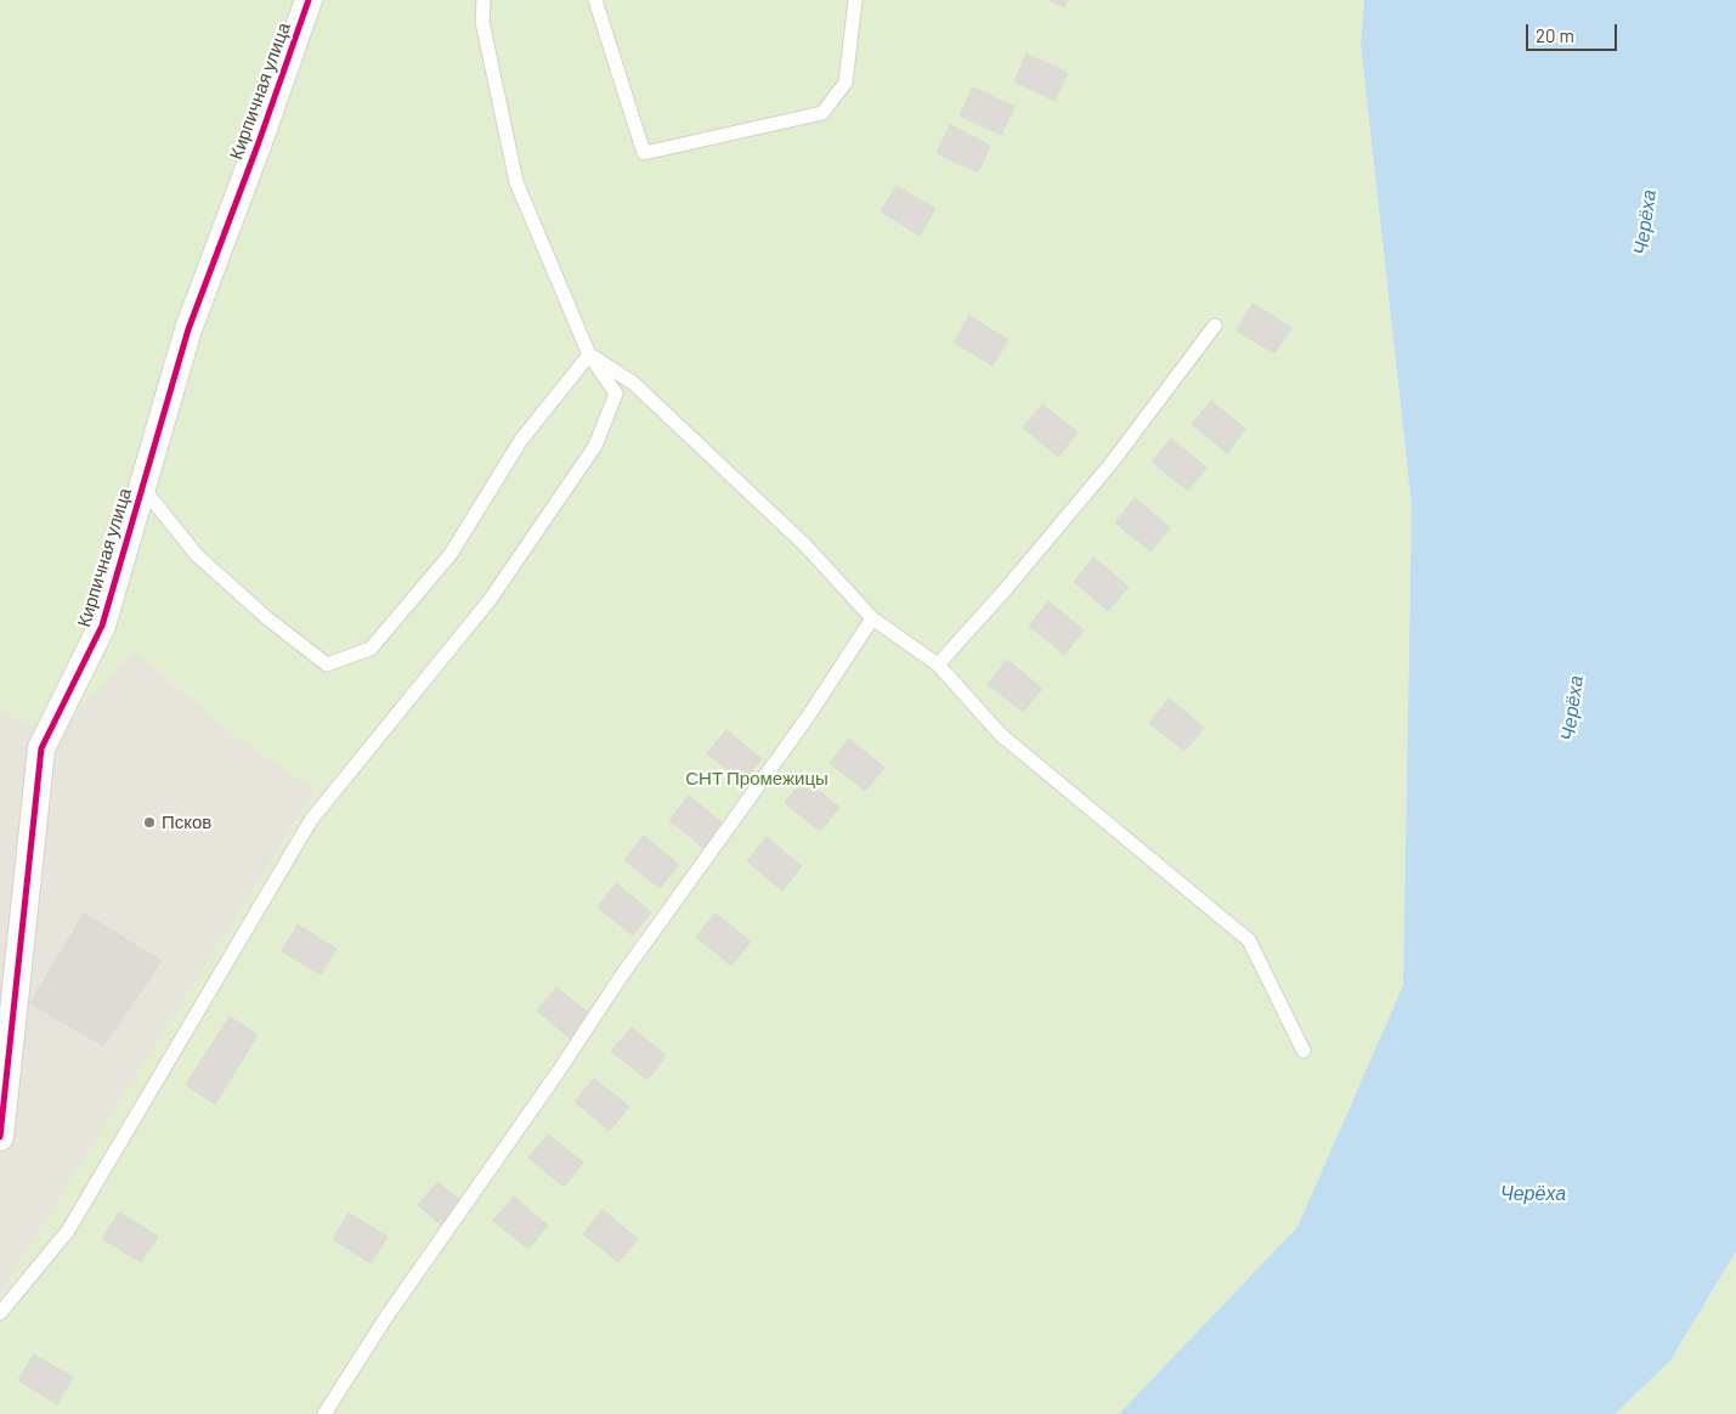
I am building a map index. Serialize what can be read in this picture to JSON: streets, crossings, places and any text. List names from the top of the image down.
{
  "streets": {
    "street": ["Кирпичная улица"]
  },
  "water": ["Черёха"],
  "parks": ["СНТ Промежицы"],
  "places": ["Псков"],
  "scale_bar": "20 m"
}
